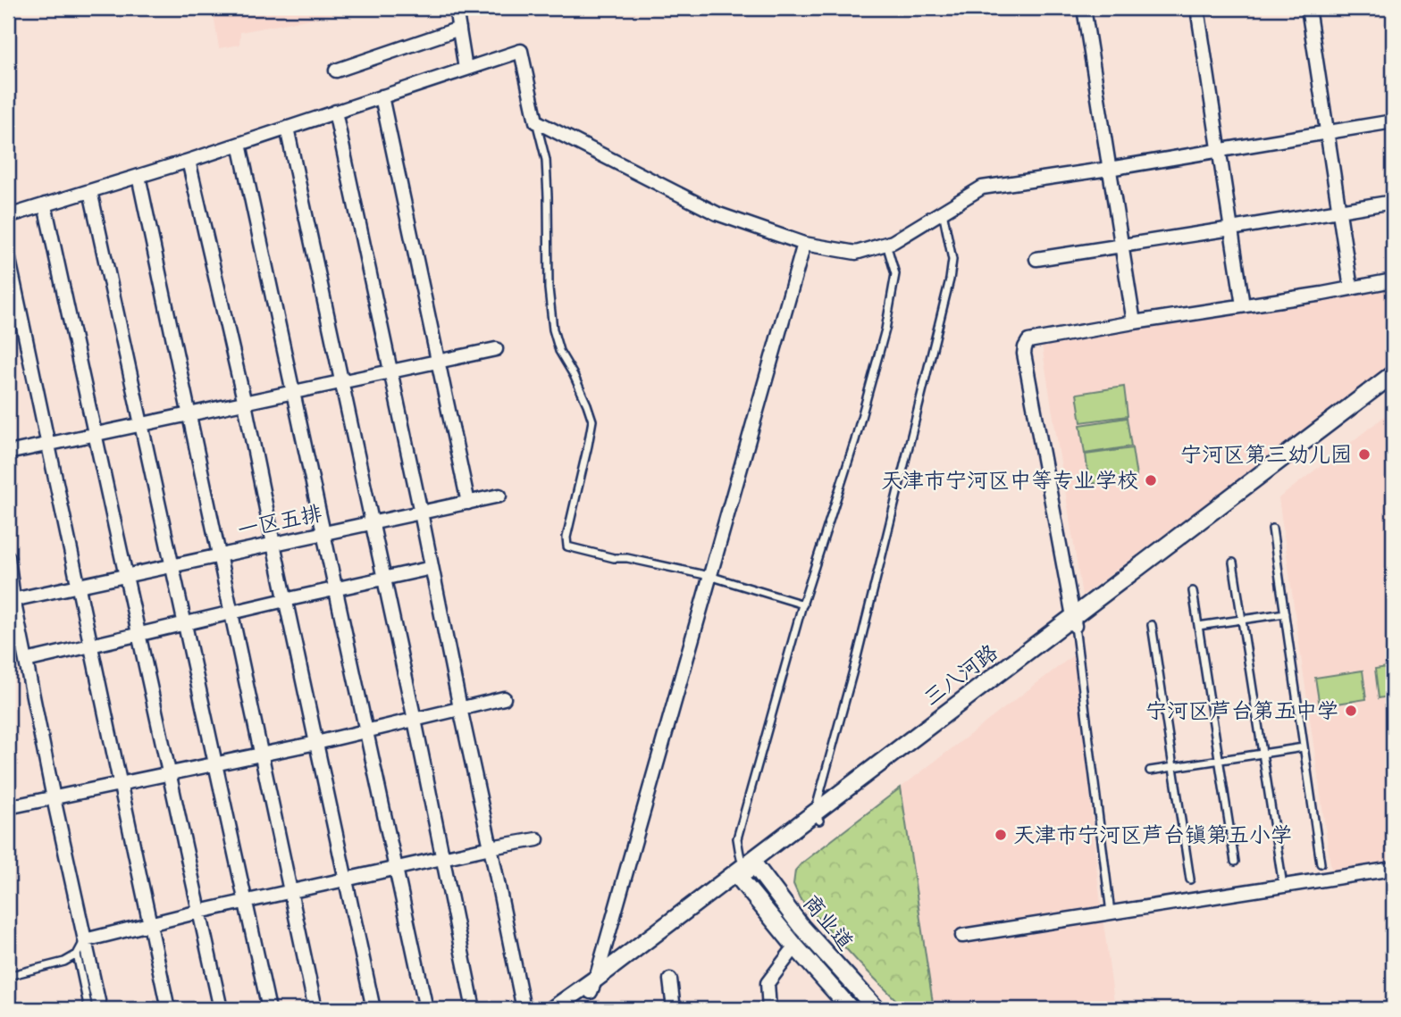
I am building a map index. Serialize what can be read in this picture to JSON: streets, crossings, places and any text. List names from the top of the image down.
{
  "streets": {
    "street": ["一区五排", "三八河路", "商业道"]
  },
  "crossings": [
    ["三八河路", "商业道"]
  ],
  "places": [
    "宁河区第三幼儿园",
    "天津市宁河区中等专业学校",
    "宁河区芦台第五中学",
    "天津市宁河区芦台镇第五小学"
  ]
}
